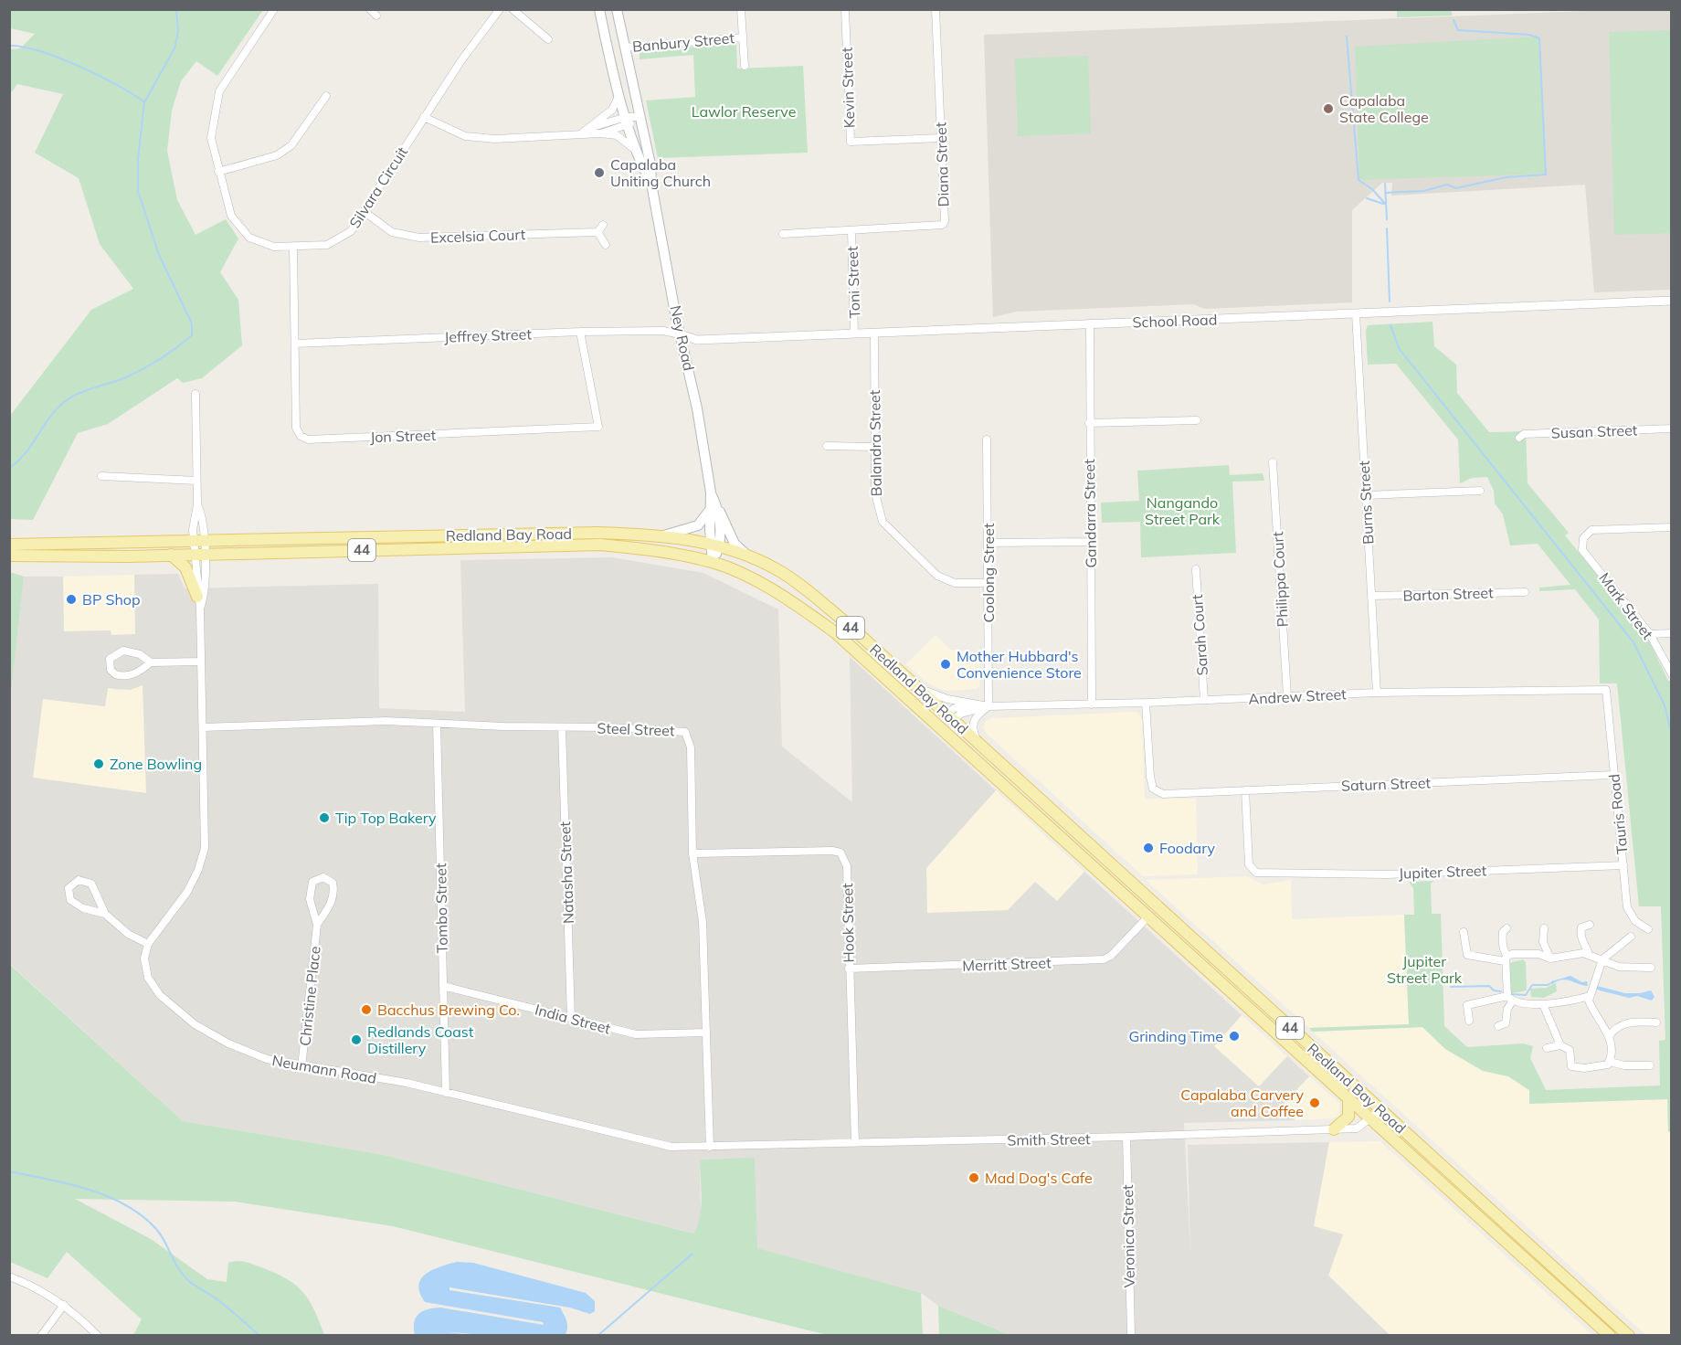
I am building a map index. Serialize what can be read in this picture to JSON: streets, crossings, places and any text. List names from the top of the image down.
{
  "streets": {
    "main road": ["Ney Road", "Redland Bay Road", "44"],
    "street": [
      "Banbury Street",
      "Kevin Street",
      "Diana Street",
      "Silvara Circuit",
      "Excelsia Court",
      "Toni Street",
      "School Road",
      "Jeffrey Street",
      "Susan Street",
      "Jon Street",
      "Balandra Street",
      "Burns Street",
      "Gandarra Street",
      "Coolong Street",
      "Philippa Court",
      "Barton Street",
      "Mark Street",
      "Sarah Court",
      "Andrew Street",
      "Steel Street",
      "Saturn Street",
      "Tauris Road",
      "Jupiter Street",
      "Natasha Street",
      "Tombo Street",
      "Hook Street",
      "Merritt Street",
      "Christine Place",
      "India Street",
      "Neumann Road",
      "Smith Street",
      "Veronica Street"
    ]
  },
  "crossings": [
    ["Banbury Street", "Ney Road"],
    ["Kevin Street", "Diana Street"],
    ["Diana Street", "Toni Street"],
    ["Silvara Circuit", "Excelsia Court"],
    ["Silvara Circuit", "Jon Street"],
    ["Toni Street", "School Road"],
    ["School Road", "Jeffrey Street"],
    ["School Road", "Ney Road"],
    ["School Road", "Balandra Street"],
    ["School Road", "Burns Street"],
    ["School Road", "Gandarra Street"],
    ["Jeffrey Street", "Ney Road"],
    ["Jeffrey Street", "Jon Street"],
    ["Ney Road", "Redland Bay Road"],
    ["Balandra Street", "Coolong Street"],
    ["Burns Street", "Barton Street"],
    ["Burns Street", "Andrew Street"],
    ["Gandarra Street", "Andrew Street"],
    ["Redland Bay Road", "Andrew Street"],
    ["Redland Bay Road", "Merritt Street"],
    ["Redland Bay Road", "Smith Street"],
    ["Coolong Street", "Andrew Street"],
    ["Philippa Court", "Andrew Street"],
    ["Sarah Court", "Andrew Street"],
    ["Andrew Street", "Saturn Street"],
    ["Andrew Street", "Tauris Road"],
    ["Steel Street", "Natasha Street"],
    ["Steel Street", "Tombo Street"],
    ["Steel Street", "Hook Street"],
    ["Steel Street", "India Street"],
    ["Steel Street", "Neumann Road"],
    ["Steel Street", "Smith Street"],
    ["Saturn Street", "Tauris Road"],
    ["Saturn Street", "Jupiter Street"],
    ["Tauris Road", "Jupiter Street"],
    ["Natasha Street", "India Street"],
    ["Tombo Street", "India Street"],
    ["Tombo Street", "Neumann Road"],
    ["Hook Street", "Merritt Street"],
    ["Hook Street", "Smith Street"],
    ["Christine Place", "Neumann Road"],
    ["Neumann Road", "Smith Street"],
    ["Smith Street", "Veronica Street"]
  ],
  "parks": ["Lawlor Reserve", "Nangando Street Park", "Jupiter Street Park"],
  "places": [
    "Capalaba State College",
    "Capalaba Uniting Church",
    "BP Shop",
    "Mother Hubbard's Convenience Store",
    "Zone Bowling",
    "Tip Top Bakery",
    "Foodary",
    "Bacchus Brewing Co.",
    "Grinding Time",
    "Redlands Coast Distillery",
    "Capalaba Carvery and Coffee",
    "Mad Dog's Cafe"
  ]
}
